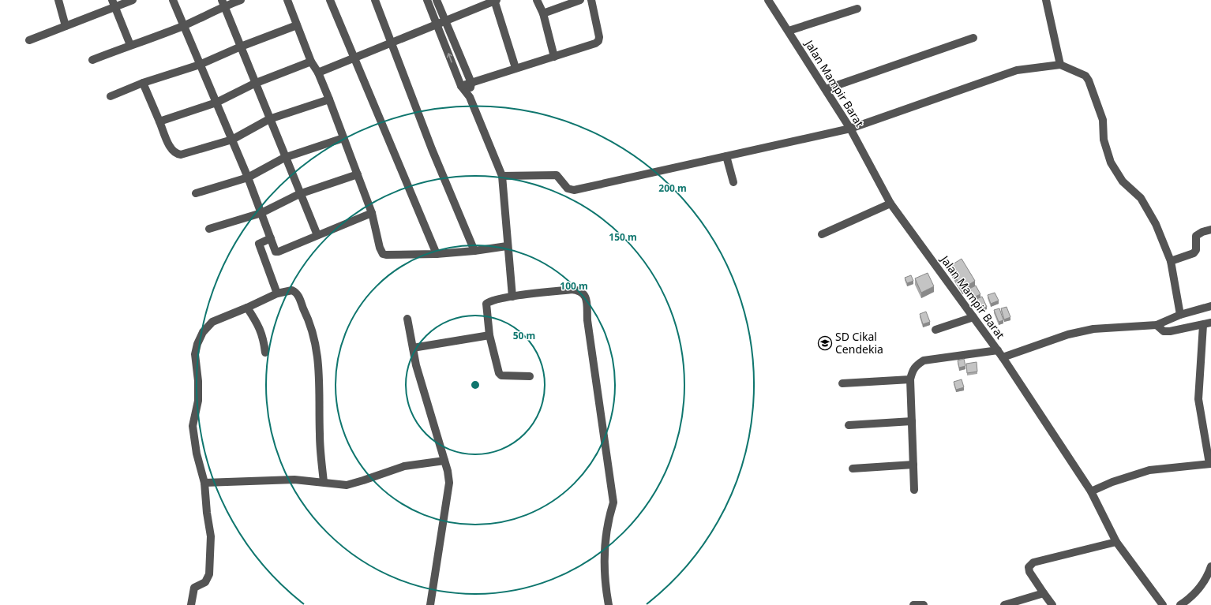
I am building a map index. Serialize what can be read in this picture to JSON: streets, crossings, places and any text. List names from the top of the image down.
{
  "streets": {
    "street": ["Jalan Mampir Barat"]
  },
  "places": {
    "school or university": ["SD Cikal Cendekia"]
  },
  "rings": [
    "200 m",
    "150 m",
    "100 m",
    "50 m"
  ]
}
